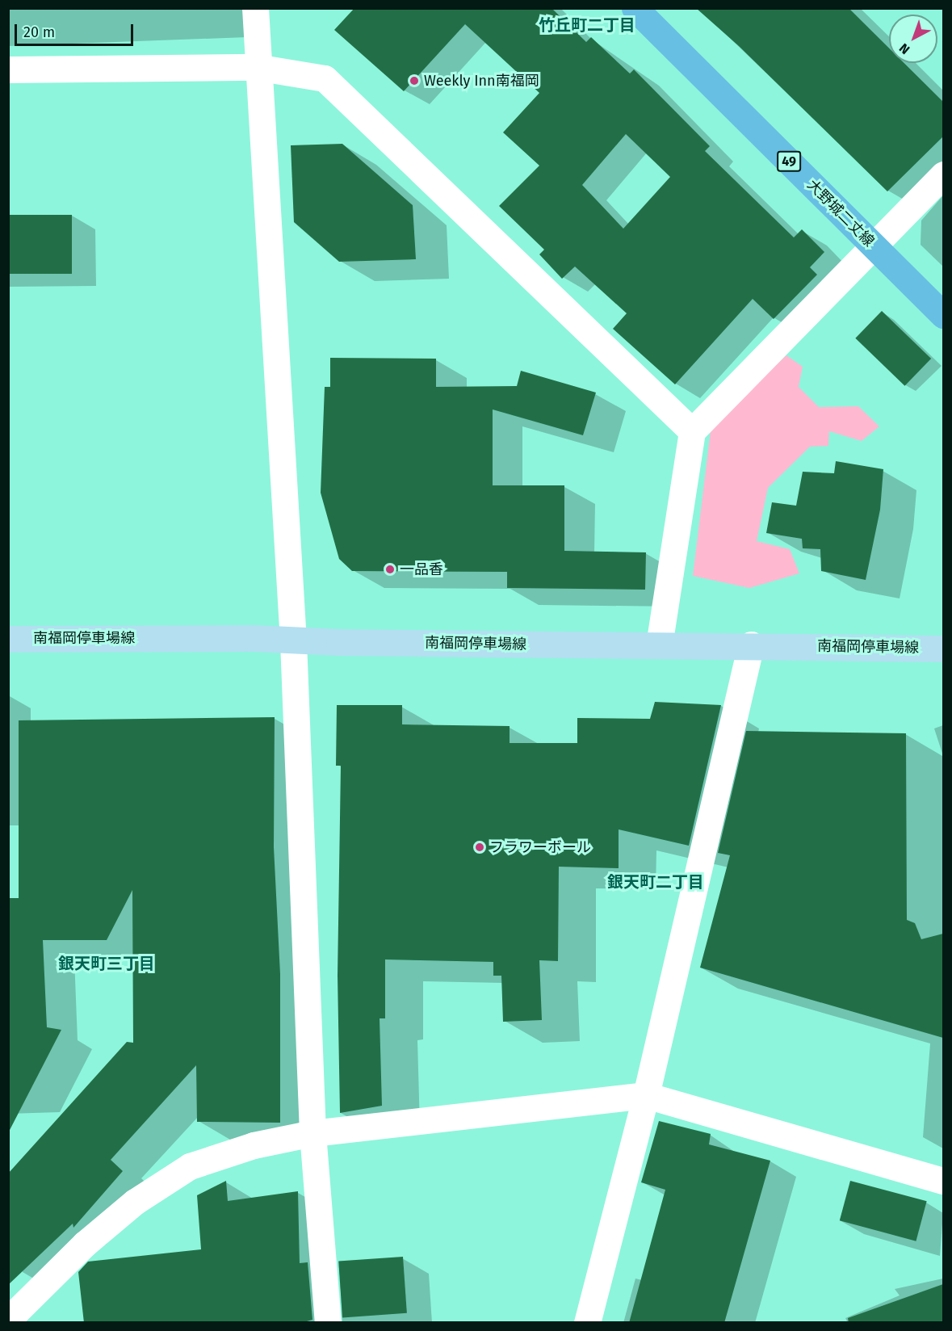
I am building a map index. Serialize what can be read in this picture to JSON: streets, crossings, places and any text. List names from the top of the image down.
{
  "streets": {
    "main road": ["49", "大野城二丈線", "南福岡停車場線"]
  },
  "districts": ["竹丘町二丁目", "銀天町二丁目", "銀天町三丁目"],
  "places": ["Weekly Inn南福岡", "一品香", "フラワーボール"],
  "scale_bar": "20 m",
  "north": "bottom left"
}
